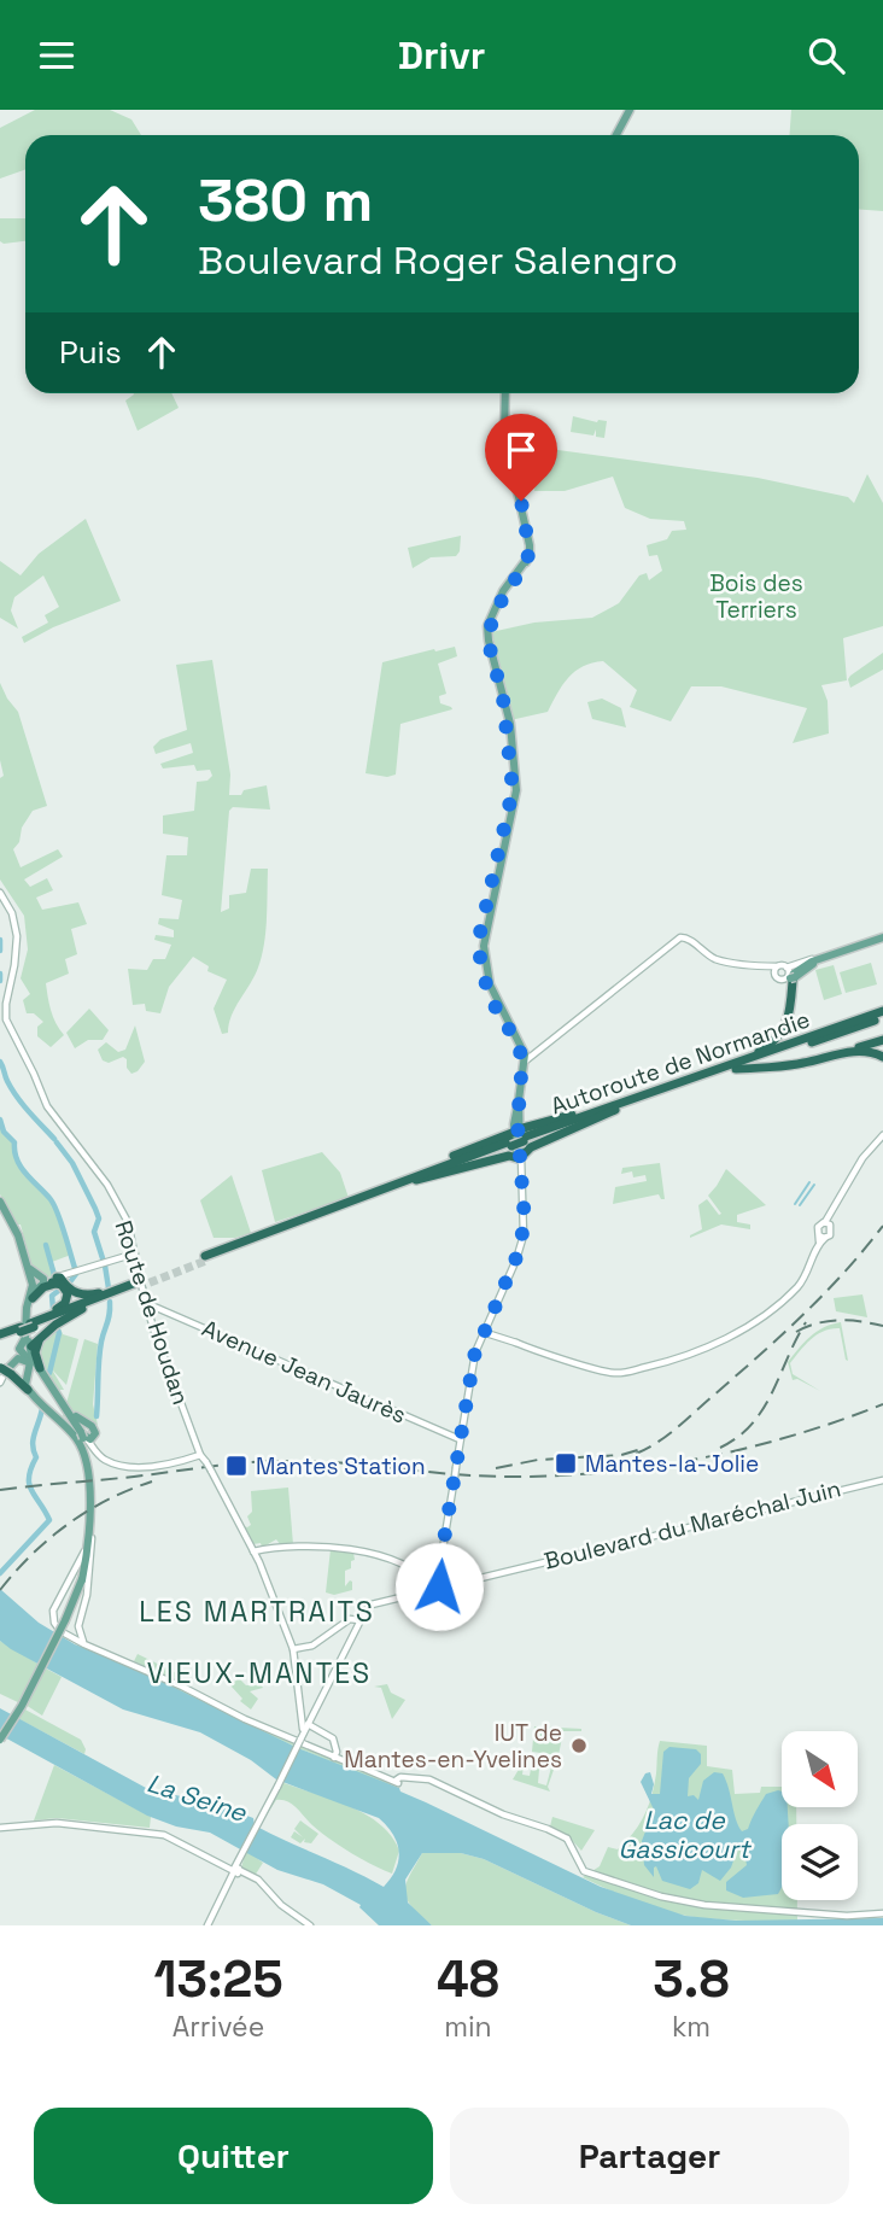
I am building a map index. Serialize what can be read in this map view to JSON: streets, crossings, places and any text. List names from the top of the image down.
{
  "streets": {
    "highway": ["Autoroute de Normandie"],
    "main road": ["Route de Houdan", "Avenue Jean Jaurès", "Boulevard du Maréchal Juin"]
  },
  "crossings": [
    ["Route de Houdan", "Avenue Jean Jaurès"],
    ["Route de Houdan", "Boulevard du Maréchal Juin"]
  ],
  "districts": ["LES MARTRAITS", "VIEUX-MANTES"],
  "water": ["La Seine", "Lac de Gassicourt"],
  "parks": ["Bois des Terriers"],
  "places": {
    "transit": ["Mantes-la-Jolie", "Mantes Station"],
    "other": ["IUT de Mantes-en-Yvelines"]
  },
  "north": "bottom right",
  "page": {
    "header": "Drivr",
    "turn": ["380 m", "Boulevard Roger Salengro"],
    "then": "Puis",
    "eta": [
      "13:25",
      "Arrivée",
      "48",
      "min",
      "3.8",
      "km"
    ],
    "buttons": ["Quitter", "Partager"]
  }
}
